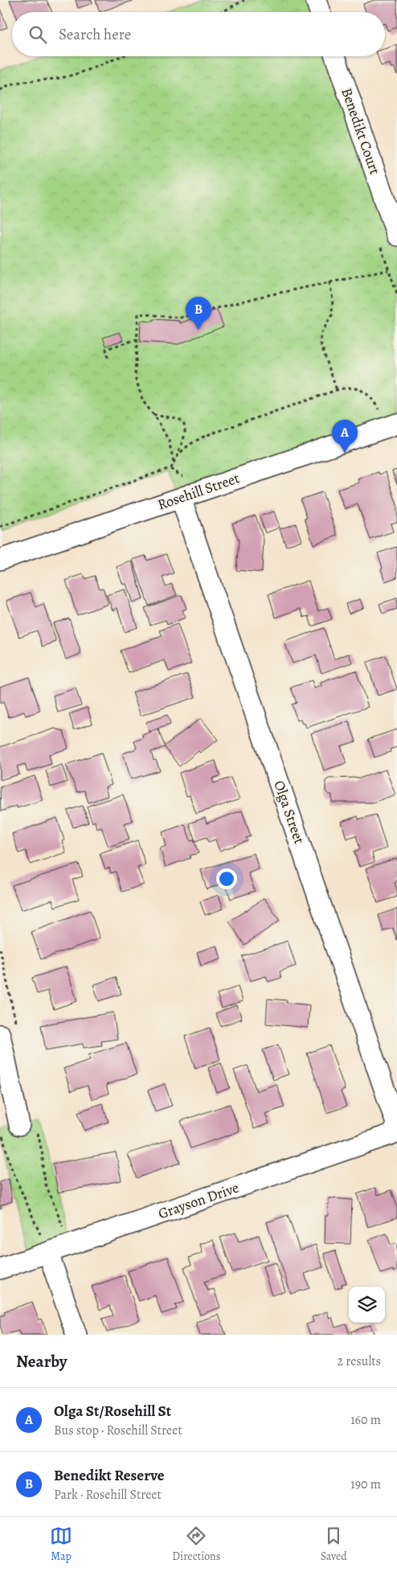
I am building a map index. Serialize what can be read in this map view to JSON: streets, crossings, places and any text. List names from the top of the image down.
{
  "streets": {
    "street": [
      "Benedikt Court",
      "Rosehill Street",
      "Olga Street",
      "Grayson Drive"
    ]
  },
  "crossings": [
    ["Rosehill Street", "Olga Street"]
  ],
  "page": {
    "search": "Search here",
    "pins": ["B", "A"],
    "heading": ["Nearby", "2 results"],
    "list": [
      {
        "mark": "A",
        "name": "Olga St/Rosehill St",
        "note": "Bus stop · Rosehill Street",
        "value": "160 m"
      },
      {
        "mark": "B",
        "name": "Benedikt Reserve",
        "note": "Park · Rosehill Street",
        "value": "190 m"
      }
    ],
    "nav": ["Map", "Directions", "Saved"]
  }
}
